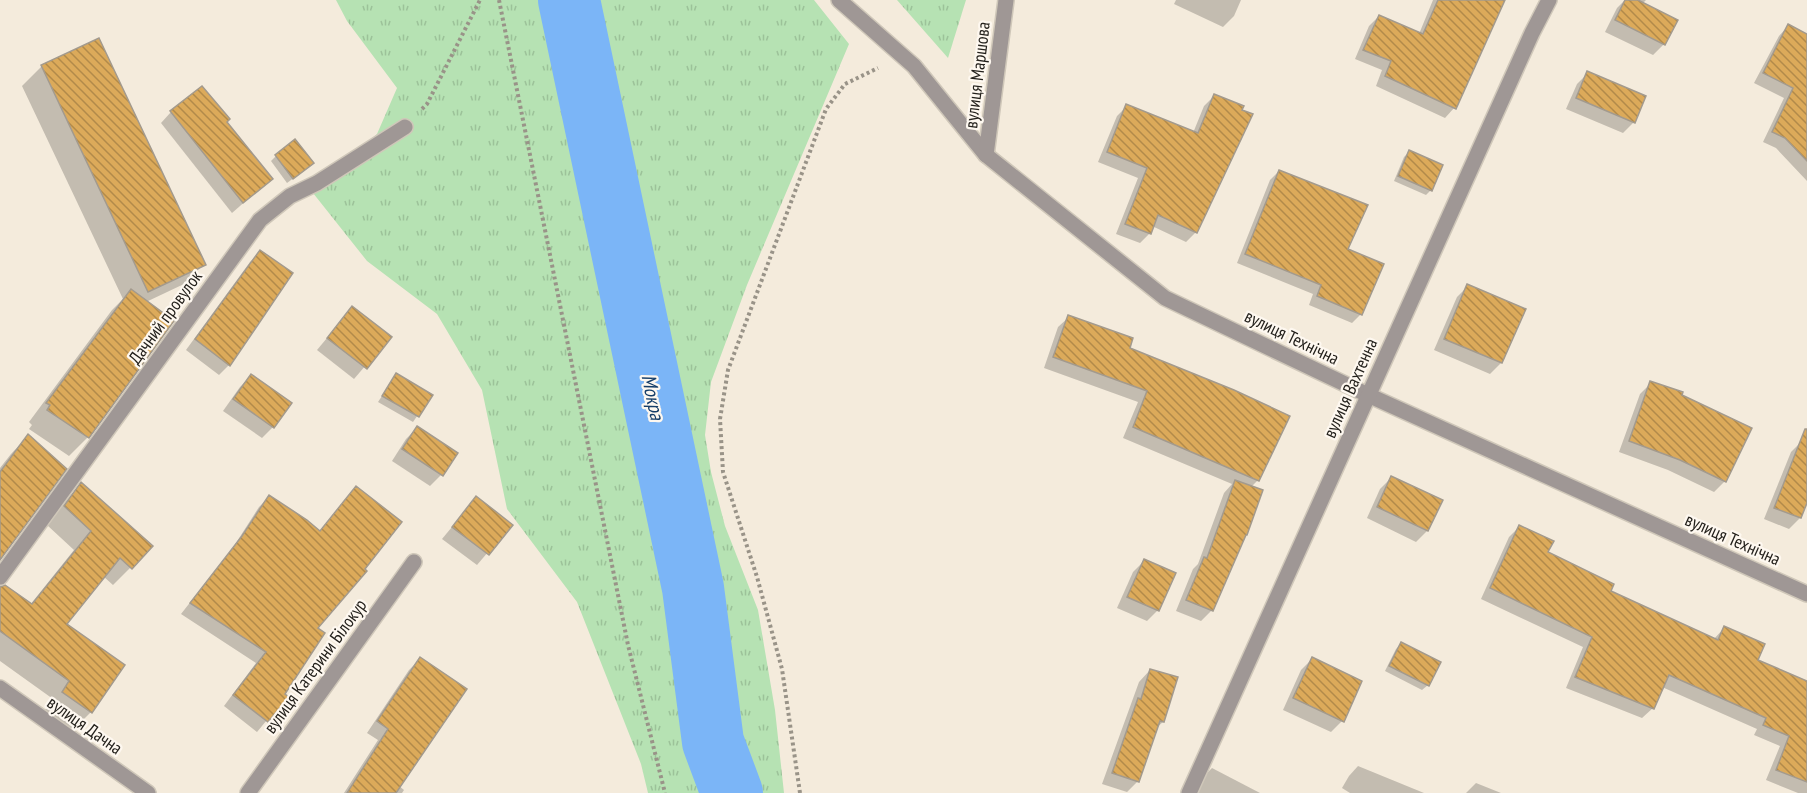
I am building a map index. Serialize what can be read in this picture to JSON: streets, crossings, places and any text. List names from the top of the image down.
{
  "streets": {
    "street": [
      "вулиця Маршова",
      "Дачний провулок",
      "вулиця Технічна",
      "вулиця Вахтенна",
      "вулиця Катерини Білокур",
      "вулиця Дачна"
    ]
  },
  "crossings": [
    ["вулиця Маршова", "вулиця Технічна"],
    ["вулиця Технічна", "вулиця Вахтенна"]
  ],
  "water": ["Мокра"]
}
